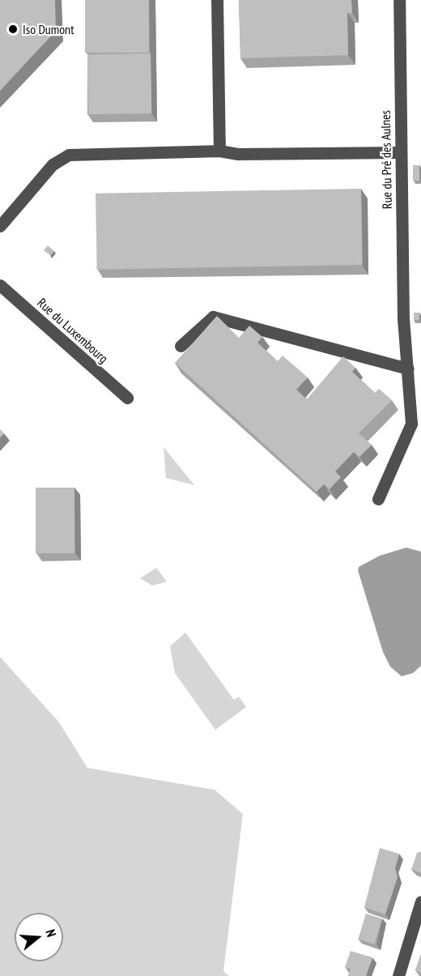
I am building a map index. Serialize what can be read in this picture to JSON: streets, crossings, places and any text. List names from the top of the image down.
{
  "streets": {
    "street": ["Rue du Pré des Aulnes", "Rue du Luxembourg"]
  },
  "places": ["Iso Dumont"],
  "north": "right"
}
